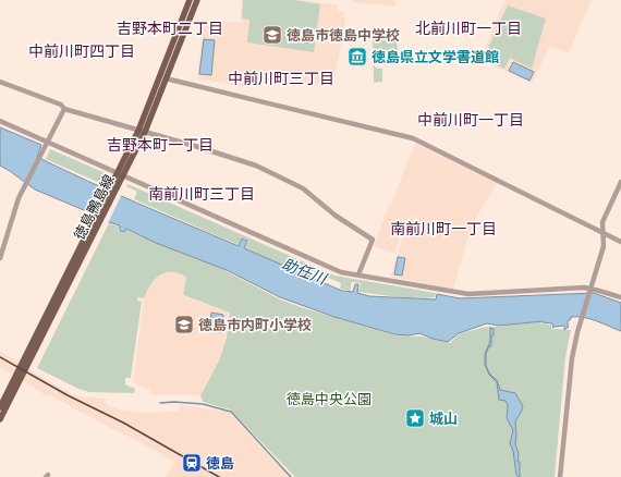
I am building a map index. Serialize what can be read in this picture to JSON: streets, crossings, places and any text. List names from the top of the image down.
{
  "streets": {
    "main road": ["徳島鴨島線"]
  },
  "districts": [
    "吉野本町二丁目",
    "北前川町一丁目",
    "中前川町四丁目",
    "中前川町三丁目",
    "中前川町一丁目",
    "吉野本町一丁目",
    "南前川町三丁目",
    "南前川町一丁目"
  ],
  "water": ["助任川"],
  "parks": ["徳島中央公園"],
  "places": {
    "school or university": ["徳島市徳島中学校", "徳島市内町小学校"],
    "museum": ["徳島県立文学書道館"],
    "place": ["城山"],
    "station": ["徳島"]
  }
}
